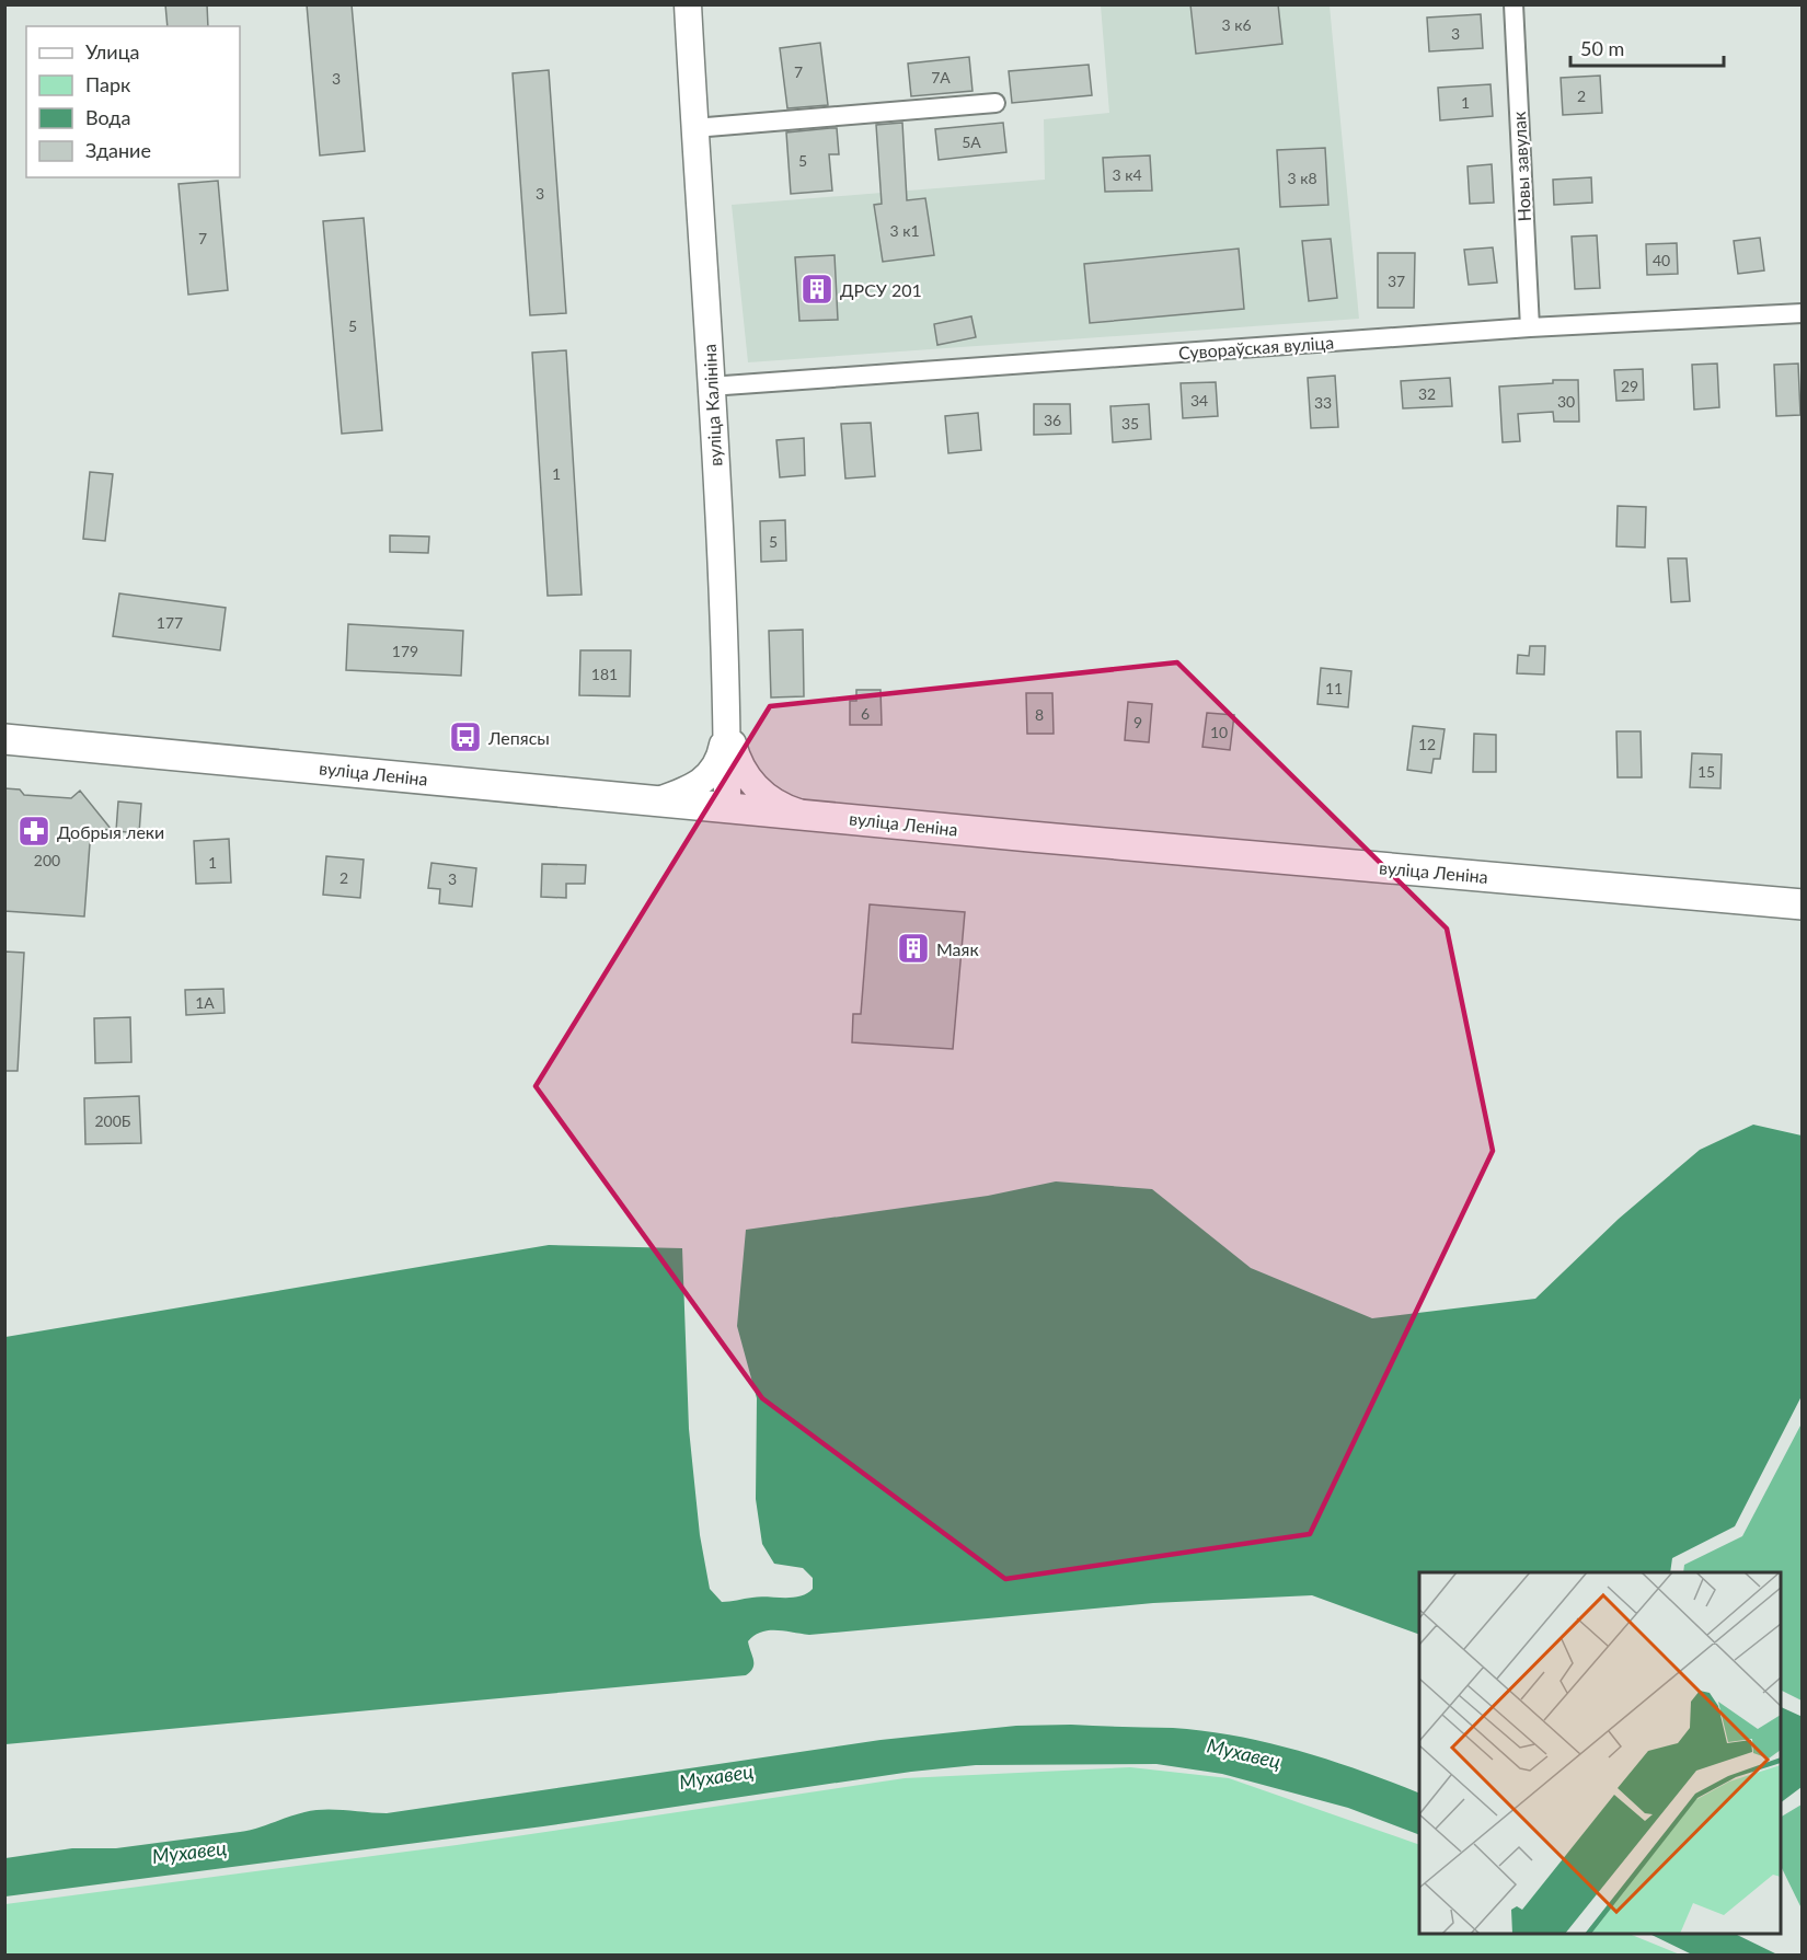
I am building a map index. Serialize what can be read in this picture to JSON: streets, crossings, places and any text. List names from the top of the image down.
{
  "streets": {
    "main road": ["вуліца Леніна"],
    "street": ["Новы завулак", "Сувораўская вуліца", "вуліца Калініна"]
  },
  "crossings": [
    ["Новы завулак", "Сувораўская вуліца"],
    ["Сувораўская вуліца", "вуліца Калініна"],
    ["вуліца Калініна", "вуліца Леніна"]
  ],
  "water": ["Мухавец"],
  "places": {
    "building": ["ДРСУ 201", "Маяк"],
    "bus stop": ["Лепясы"],
    "pharmacy": ["Добрыя леки"]
  },
  "house_numbers": [
    "3 к6",
    "3",
    "7",
    "7А",
    "3",
    "2",
    "1",
    "5А",
    "5",
    "3 к4",
    "3 к8",
    "3",
    "3 к1",
    "7",
    "40",
    "37",
    "5",
    "29",
    "32",
    "34",
    "30",
    "33",
    "36",
    "35",
    "1",
    "5",
    "177",
    "179",
    "181",
    "11",
    "6",
    "8",
    "9",
    "10",
    "12",
    "15",
    "200",
    "1",
    "2",
    "3",
    "1А",
    "200Б"
  ],
  "legend": [
    "Улица",
    "Парк",
    "Вода",
    "Здание"
  ],
  "scale_bar": "50 m"
}
